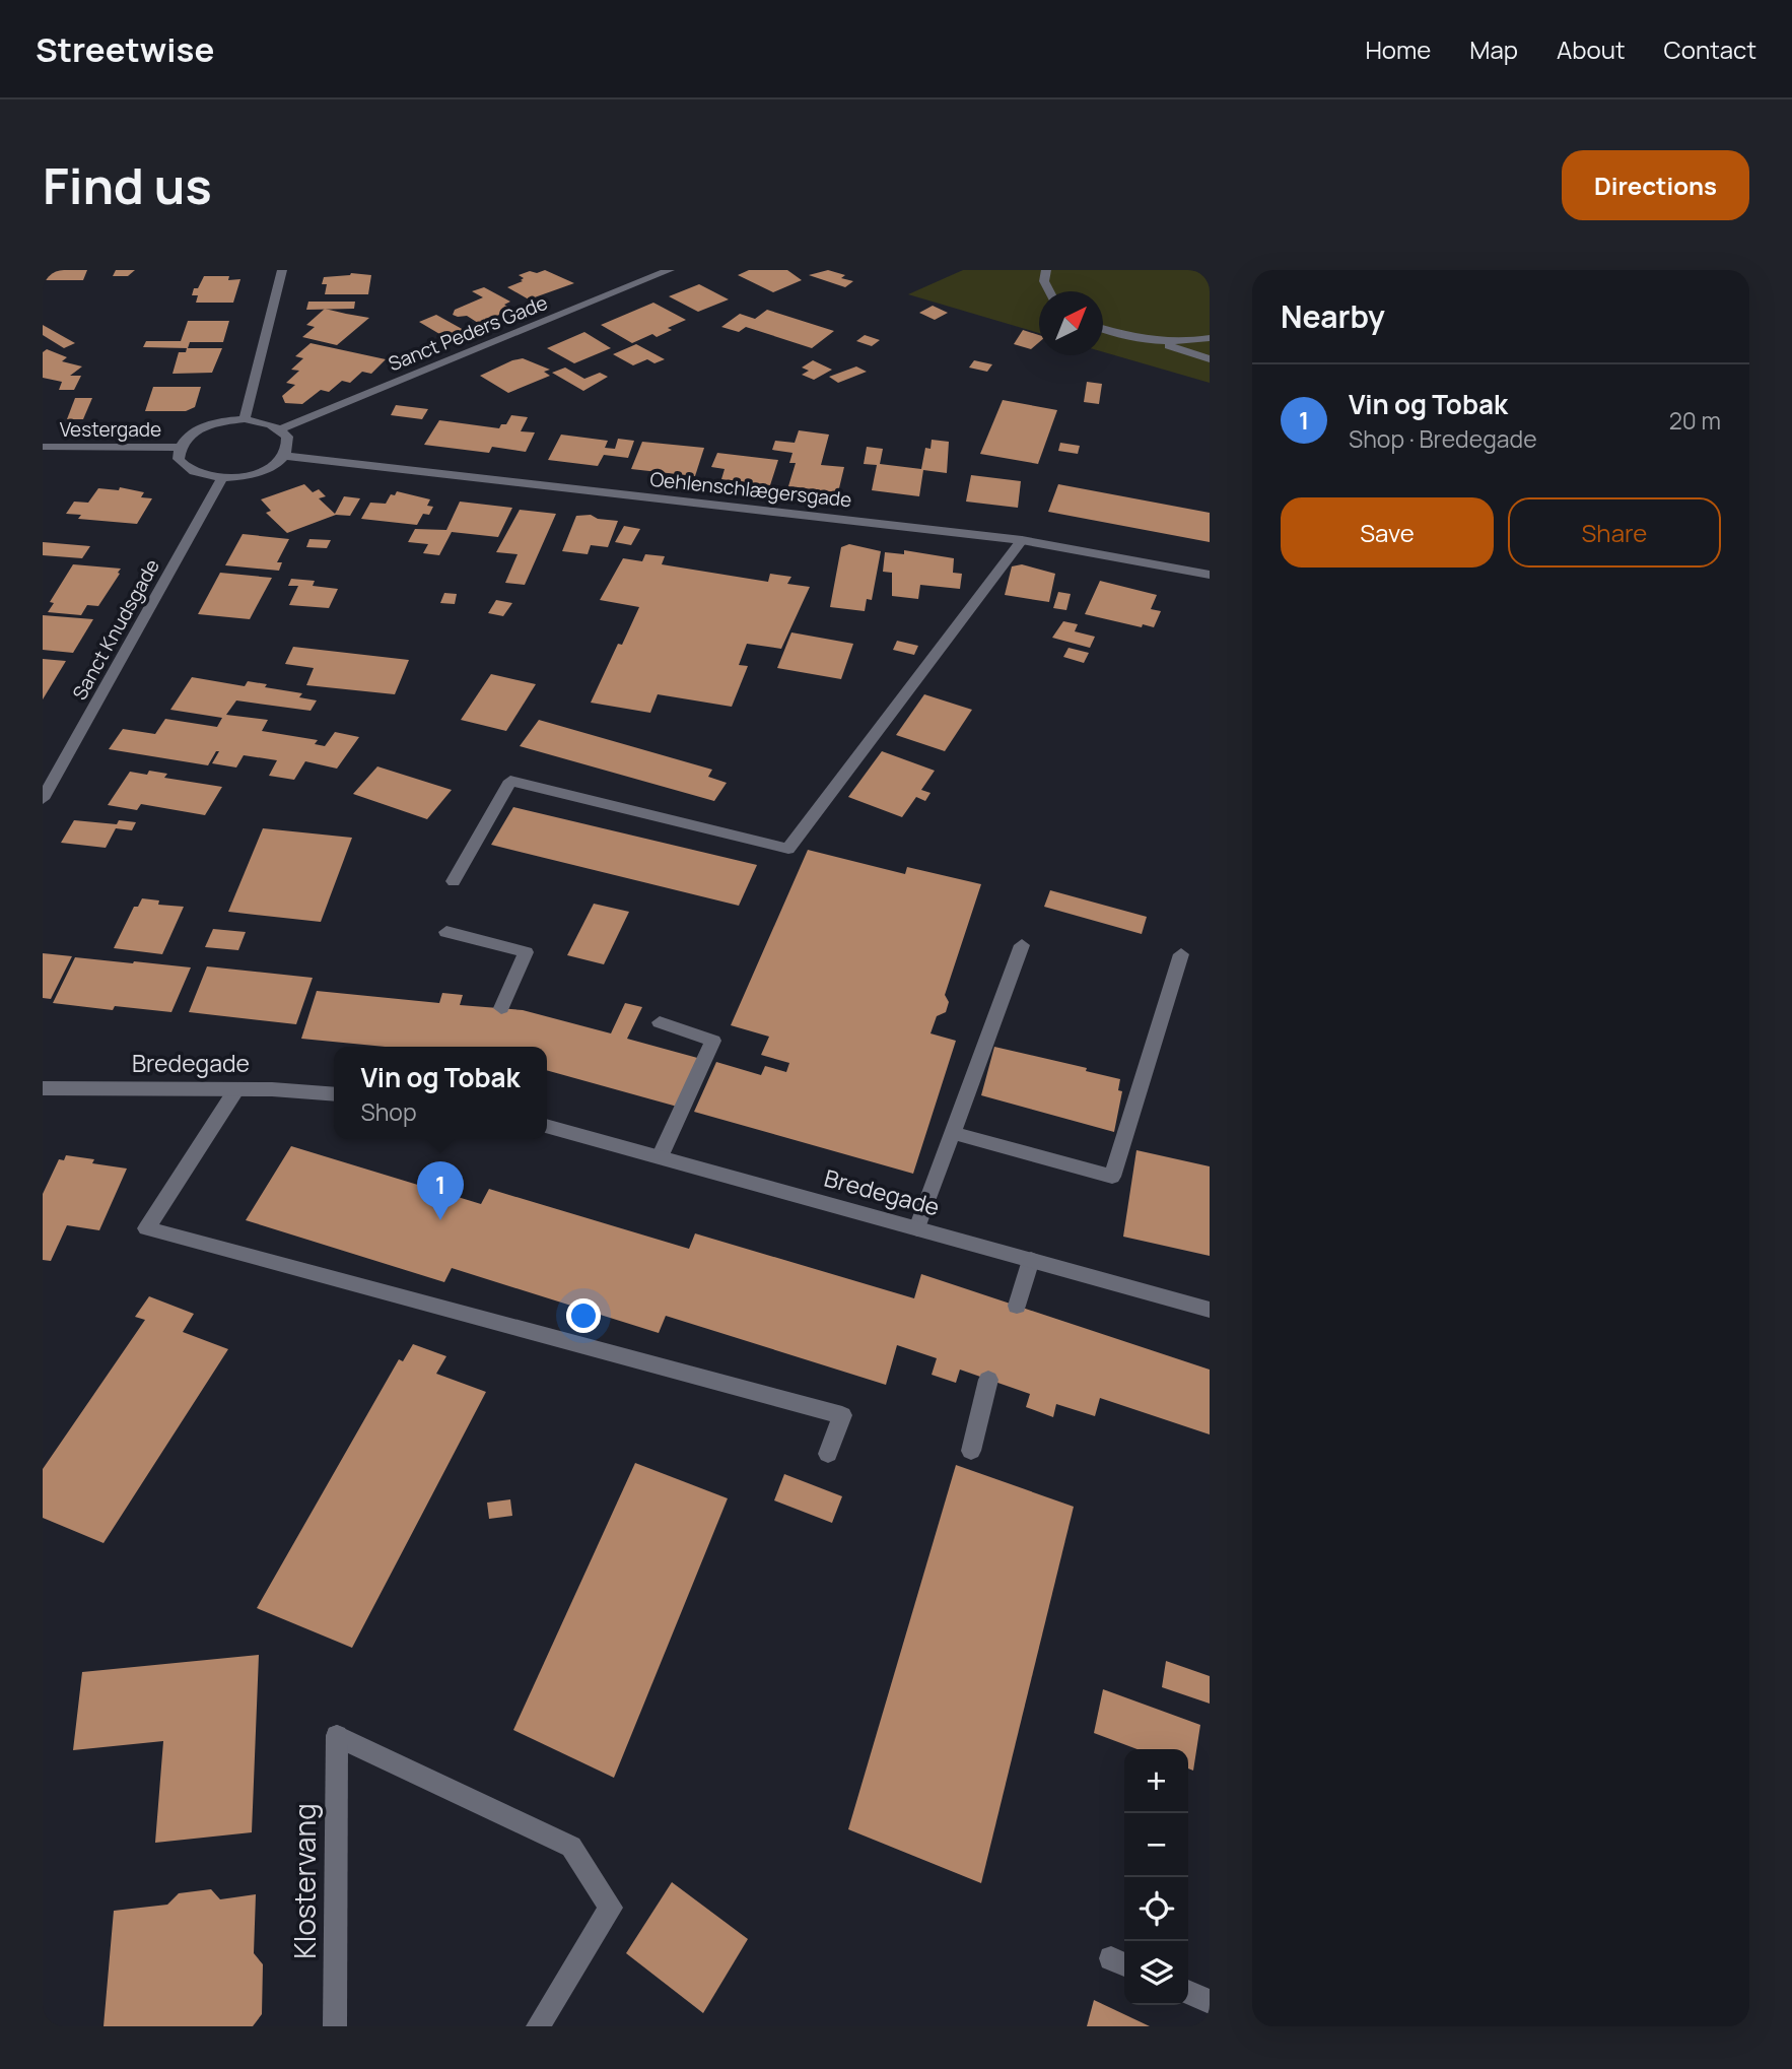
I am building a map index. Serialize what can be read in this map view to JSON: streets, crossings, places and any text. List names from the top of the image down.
{
  "streets": {
    "street": [
      "Sanct Peders Gade",
      "Vestergade",
      "Oehlenschlægersgade",
      "Sanct Knudsgade",
      "Bredegade",
      "Klostervang"
    ]
  },
  "north": "top right",
  "page": {
    "header": "Streetwise",
    "nav": [
      "Home",
      "Map",
      "About",
      "Contact"
    ],
    "buttons": [
      "Directions",
      ["Save", "Share"]
    ],
    "title": "Find us",
    "heading": "Nearby",
    "list": [
      {
        "mark": "1",
        "name": "Vin og Tobak",
        "note": "Shop · Bredegade",
        "value": "20 m"
      }
    ],
    "popup": ["Vin og Tobak", "Shop"],
    "pins": "1",
    "map_buttons": ["+", "−"]
  }
}
